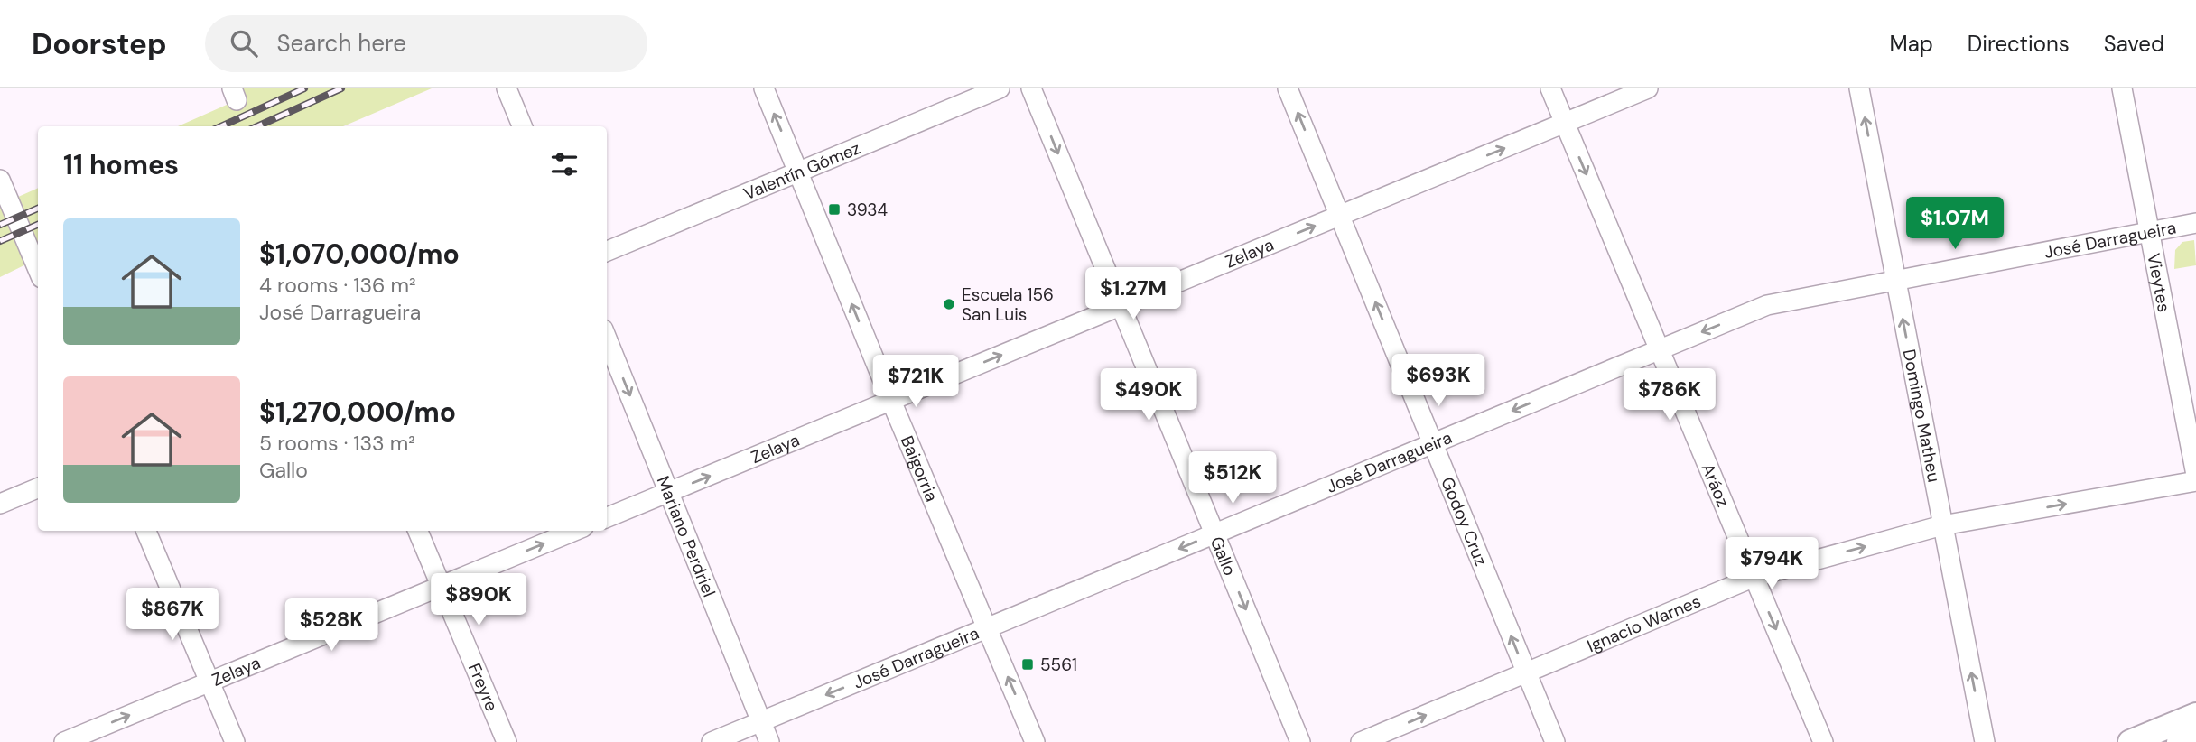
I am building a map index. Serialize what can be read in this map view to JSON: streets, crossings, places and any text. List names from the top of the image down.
{
  "streets": {
    "street": [
      "Valentín Gómez",
      "José Darragueira",
      "Zelaya",
      "Vieytes",
      "Domingo Matheu",
      "Baigorria",
      "Aráoz",
      "Godoy Cruz",
      "Mariano Perdriel",
      "Gallo",
      "Ignacio Warnes",
      "Freyre"
    ]
  },
  "crossings": [
    ["Valentín Gómez", "Baigorria"],
    ["José Darragueira", "Vieytes"],
    ["José Darragueira", "Domingo Matheu"],
    ["José Darragueira", "Baigorria"],
    ["José Darragueira", "Aráoz"],
    ["José Darragueira", "Godoy Cruz"],
    ["José Darragueira", "Mariano Perdriel"],
    ["José Darragueira", "Gallo"],
    ["Zelaya", "Baigorria"],
    ["Zelaya", "Aráoz"],
    ["Zelaya", "Godoy Cruz"],
    ["Zelaya", "Mariano Perdriel"],
    ["Zelaya", "Gallo"],
    ["Zelaya", "Freyre"],
    ["Domingo Matheu", "Ignacio Warnes"],
    ["Aráoz", "Ignacio Warnes"],
    ["Godoy Cruz", "Ignacio Warnes"]
  ],
  "one_way": [
    "José Darragueira",
    "Zelaya",
    "Domingo Matheu",
    "Baigorria",
    "Aráoz",
    "Godoy Cruz",
    "Mariano Perdriel",
    "Gallo",
    "Ignacio Warnes"
  ],
  "places": {
    "transit": ["3934", "5561"],
    "other": ["Escuela 156 San Luis"]
  },
  "page": {
    "header": "Doorstep",
    "search": "Search here",
    "nav": ["Map", "Directions", "Saved"],
    "heading": "11 homes",
    "price": [
      "$1.07M",
      "$1.27M",
      "$693K",
      "$721K",
      "$490K",
      "$786K",
      "$512K",
      "$794K",
      "$890K",
      "$867K",
      "$528K"
    ],
    "list": [
      {
        "name": "$1,070,000/mo",
        "note": "4 rooms · 136 m² · José Darragueira"
      },
      {
        "name": "$1,270,000/mo",
        "note": "5 rooms · 133 m² · Gallo"
      }
    ]
  }
}
